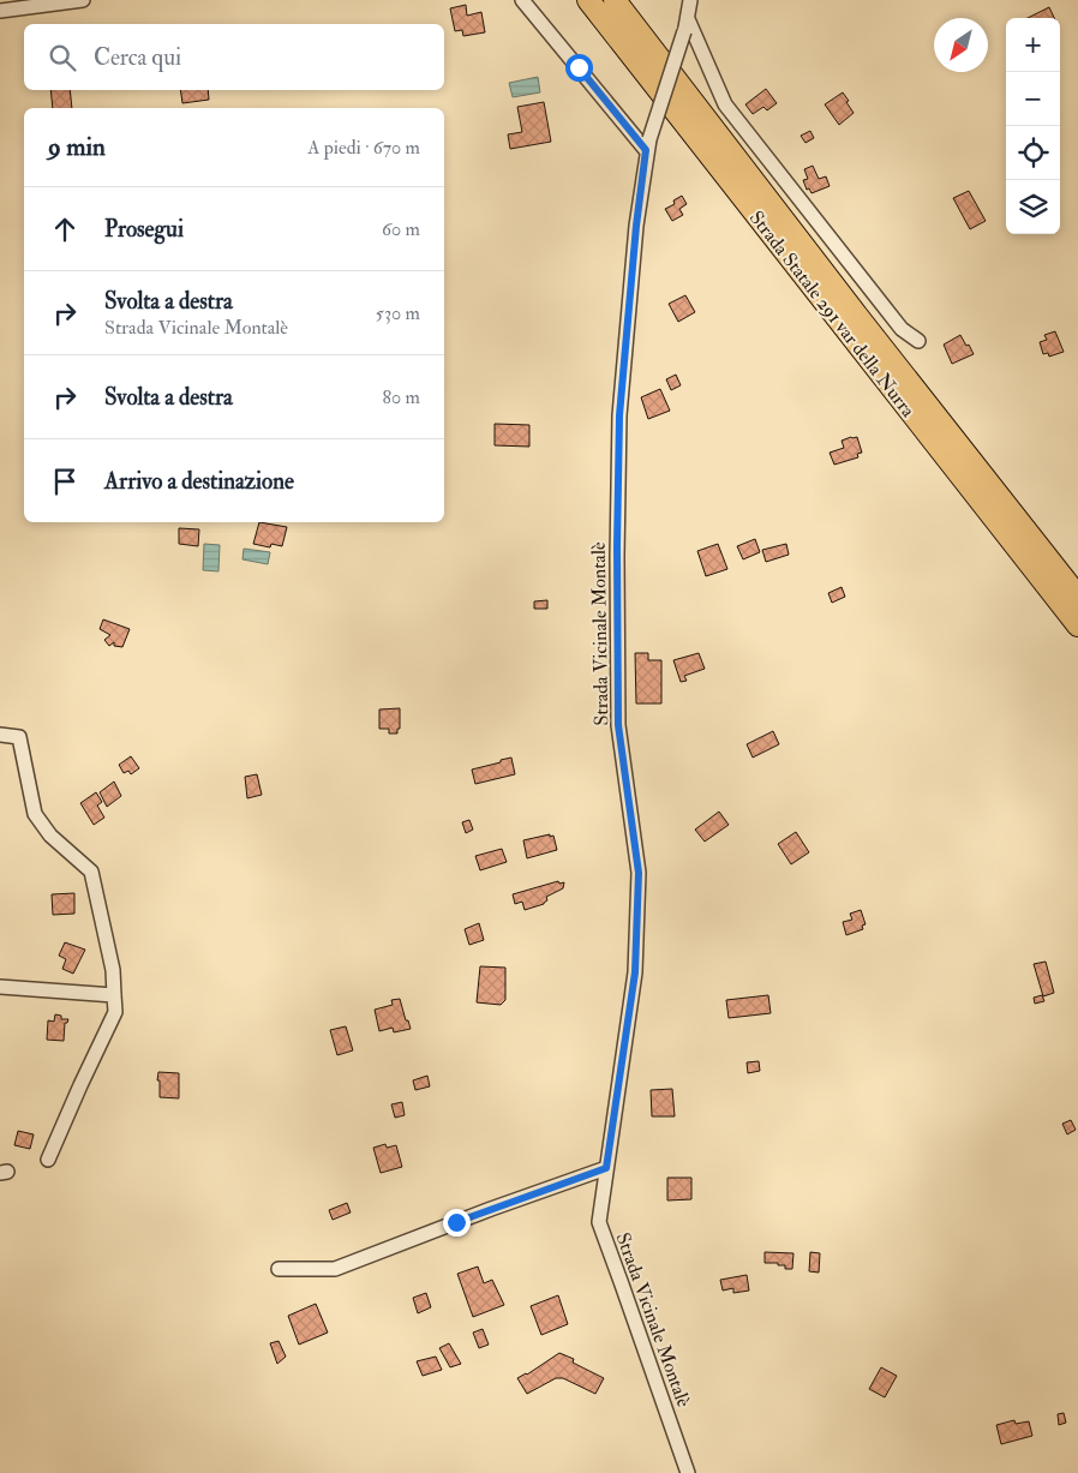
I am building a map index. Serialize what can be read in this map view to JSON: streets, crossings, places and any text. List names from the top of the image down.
{
  "streets": {
    "highway": ["Strada Statale 291 var della Nurra"],
    "street": ["Strada Vicinale Montalè"]
  },
  "north": "bottom left",
  "page": {
    "map_buttons": ["+", "−"],
    "search": "Cerca qui",
    "heading": ["9 min", "A piedi · 670 m"],
    "list": [
      ["Prosegui", "60 m"],
      ["Svolta a destra", "Strada Vicinale Montalè", "530 m"],
      ["Svolta a destra", "80 m"],
      "Arrivo a destinazione"
    ]
  }
}
